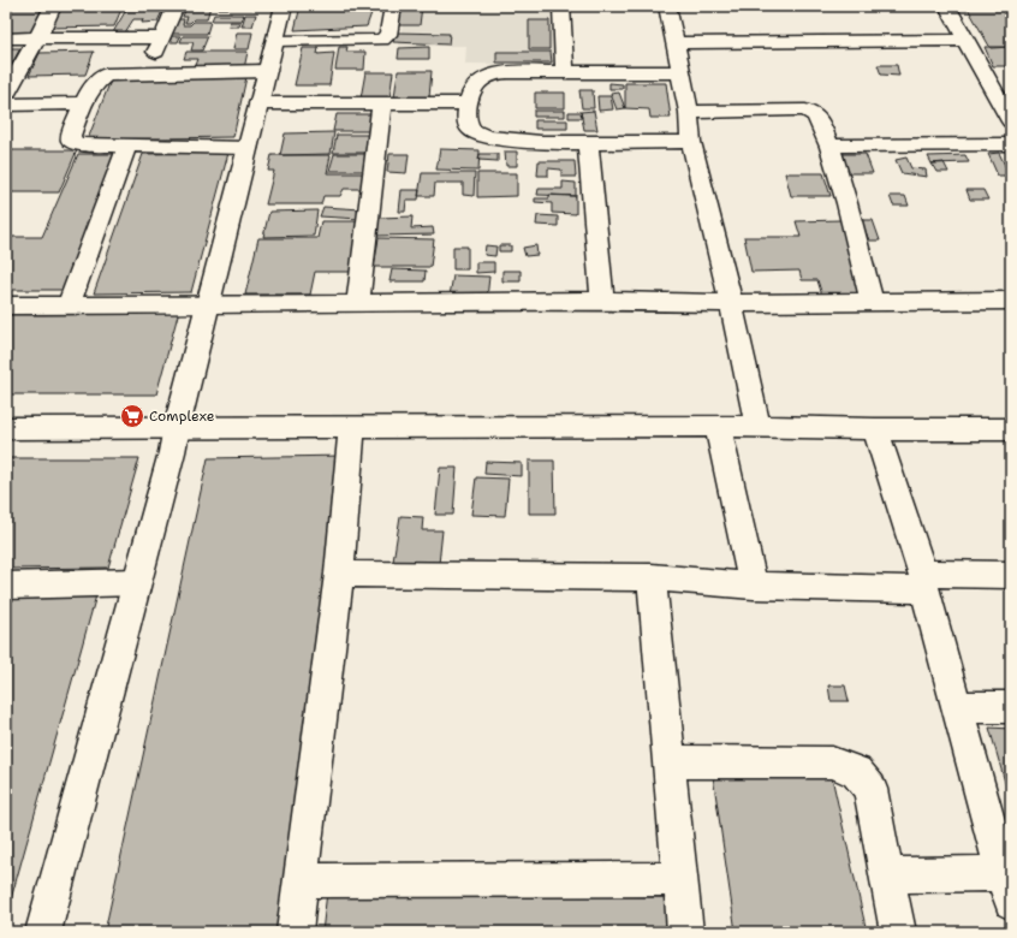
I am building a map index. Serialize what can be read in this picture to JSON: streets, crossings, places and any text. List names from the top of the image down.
{
  "places": {
    "supermarket": ["Complexe"]
  }
}
